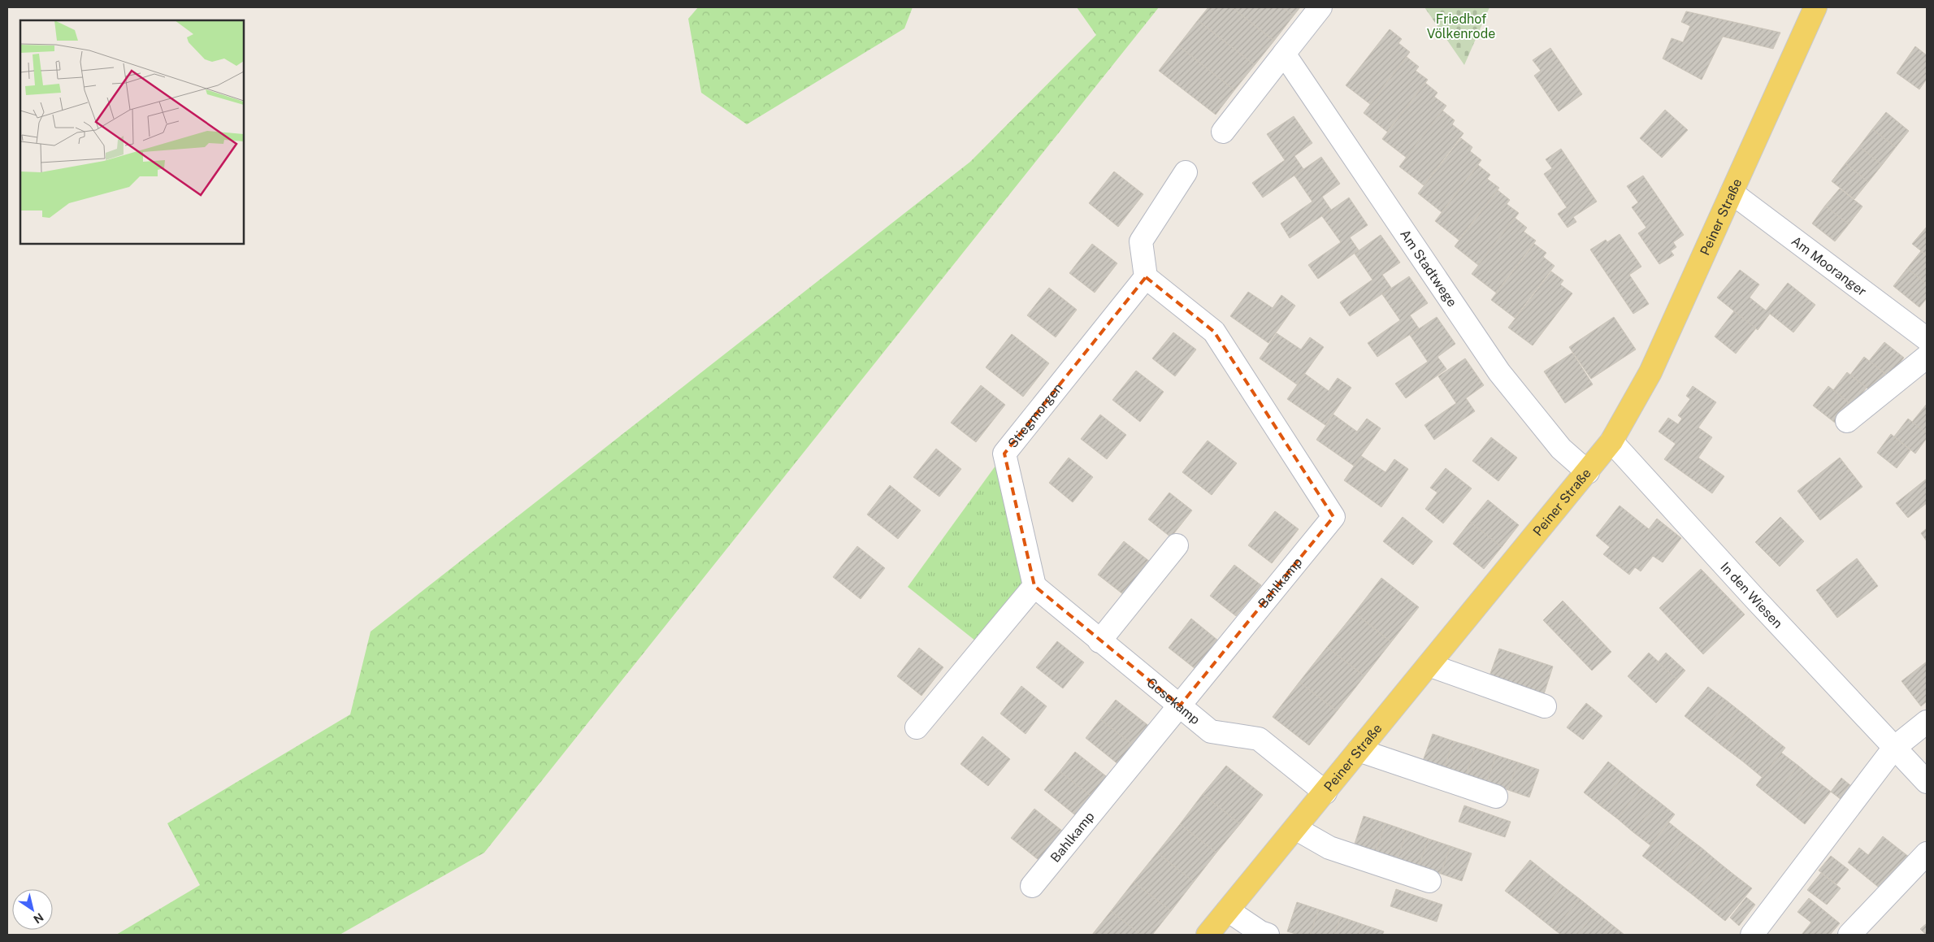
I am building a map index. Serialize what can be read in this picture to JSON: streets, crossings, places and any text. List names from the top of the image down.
{
  "streets": {
    "main road": ["Peiner Straße"],
    "street": [
      "Am Mooranger",
      "Am Stadtwege",
      "Stiegmorgen",
      "Bahlkamp",
      "In den Wiesen",
      "Gosekamp"
    ]
  },
  "crossings": [
    ["Peiner Straße", "Am Mooranger"],
    ["Peiner Straße", "Am Stadtwege"],
    ["Peiner Straße", "In den Wiesen"],
    ["Peiner Straße", "Gosekamp"],
    ["Stiegmorgen", "Bahlkamp"],
    ["Stiegmorgen", "Gosekamp"],
    ["Bahlkamp", "Gosekamp"]
  ],
  "parks": ["Friedhof Völkenrode"],
  "north": "bottom right"
}
